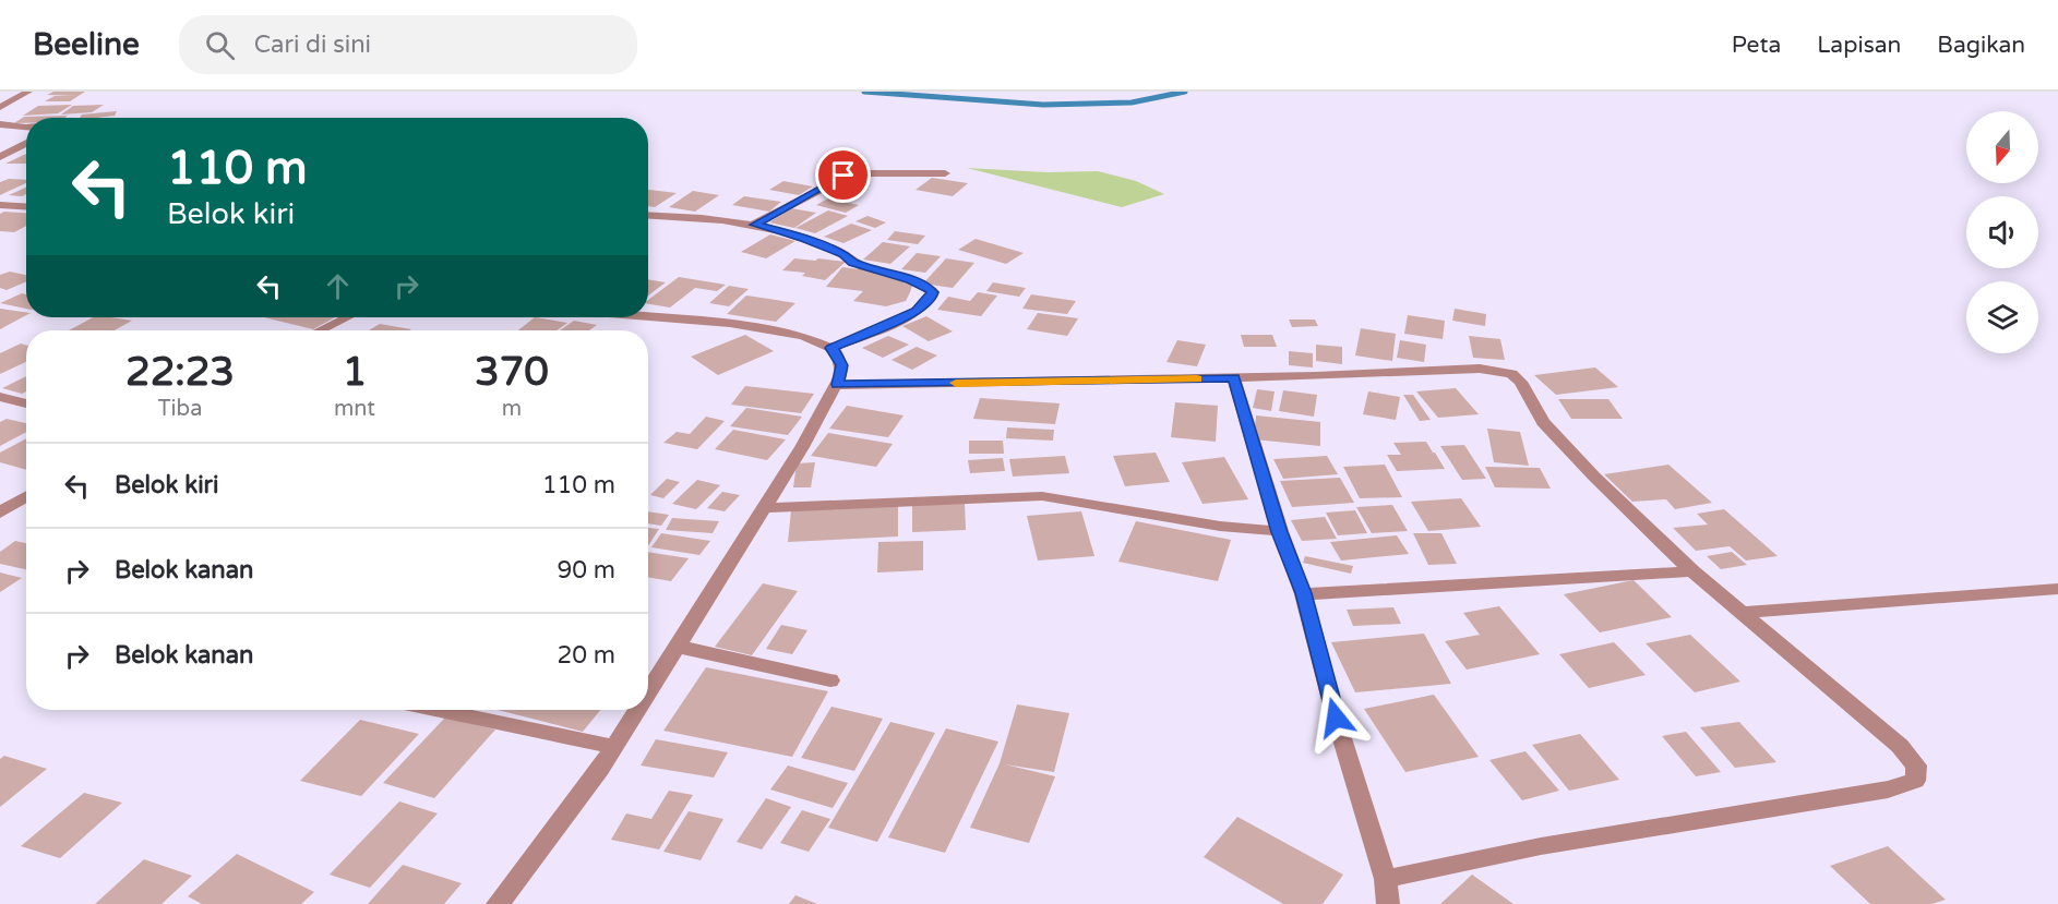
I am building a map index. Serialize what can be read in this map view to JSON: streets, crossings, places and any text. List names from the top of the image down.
{
  "north": "bottom",
  "page": {
    "header": "Beeline",
    "search": "Cari di sini",
    "nav": ["Peta", "Lapisan", "Bagikan"],
    "turn": ["110 m", "Belok kiri"],
    "eta": [
      "22:23",
      "Tiba",
      "1",
      "mnt",
      "370",
      "m"
    ],
    "list": [
      {
        "name": "Belok kiri",
        "value": "110 m"
      },
      {
        "name": "Belok kanan",
        "value": "90 m"
      },
      {
        "name": "Belok kanan",
        "value": "20 m"
      }
    ]
  }
}
